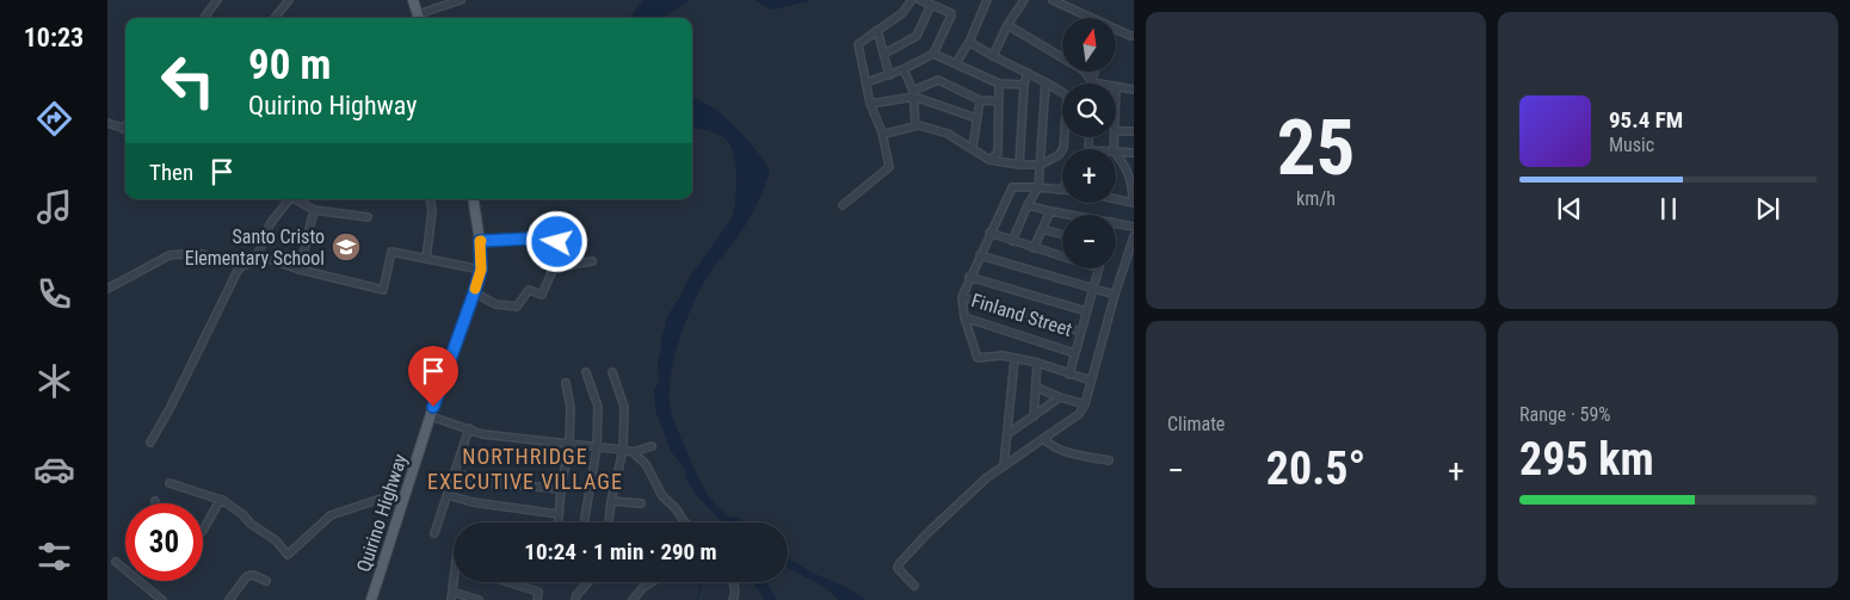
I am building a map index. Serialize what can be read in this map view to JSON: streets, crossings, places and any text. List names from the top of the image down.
{
  "streets": {
    "main road": ["Quirino Highway"],
    "street": ["Finland Street"]
  },
  "districts": ["NORTHRIDGE EXECUTIVE VILLAGE"],
  "places": {
    "school or university": ["Santo Cristo Elementary School"]
  },
  "north": "top",
  "page": {
    "tabs": "10:23",
    "tile": [
      ["25", "km/h"],
      "Climate",
      ["Range · 59%", "295 km"]
    ],
    "map_buttons": ["+", "−"],
    "turn": ["90 m", "Quirino Highway"],
    "song": ["95.4 FM", "Music"],
    "then": "Then",
    "heat": ["−", "20.5°", "+"],
    "limit": "30",
    "trip": "10:24 · 1 min · 290 m"
  }
}
